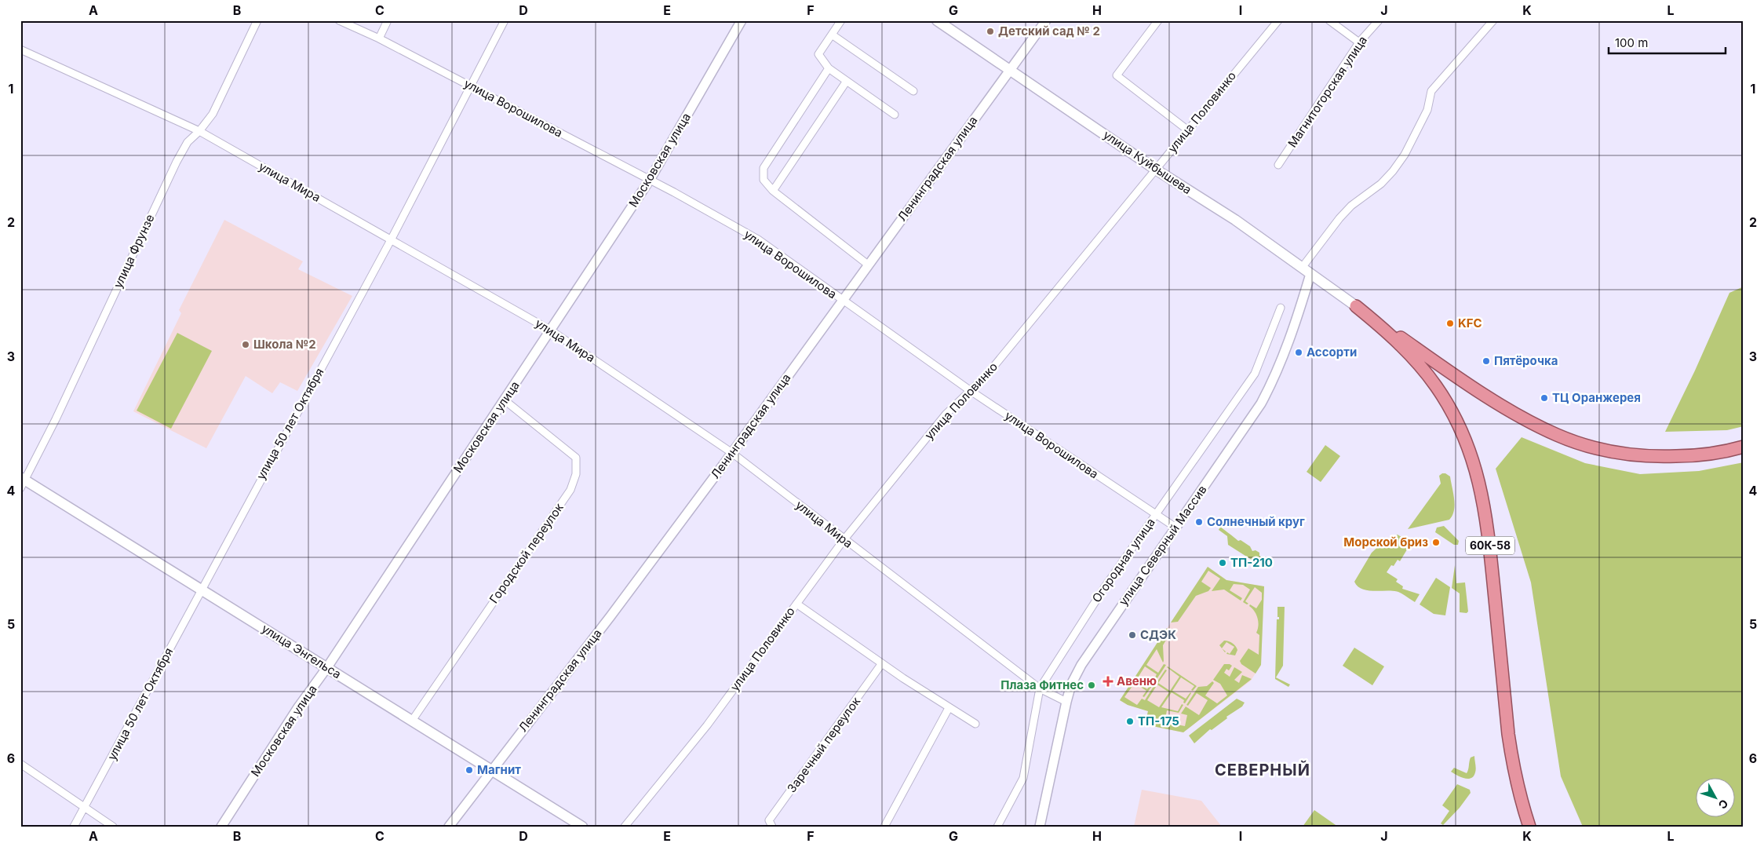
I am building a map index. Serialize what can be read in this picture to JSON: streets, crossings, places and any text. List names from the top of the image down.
{
  "streets": {
    "highway": ["60К-58"],
    "main road": ["улица Куйбышева", "улица Энгельса"],
    "street": [
      "Магнитогорская улица",
      "улица Ворошилова",
      "улица Половинко",
      "Московская улица",
      "Ленинградская улица",
      "улица Мира",
      "улица Фрунзе",
      "улица 50 лет Октября",
      "улица Северный Массив",
      "Городской переулок",
      "Огородная улица",
      "Заречный переулок"
    ]
  },
  "crossings": [
    ["улица Ворошилова", "улица Половинко"],
    ["улица Ворошилова", "Московская улица"],
    ["улица Ворошилова", "Ленинградская улица"],
    ["улица Ворошилова", "улица 50 лет Октября"],
    ["улица Ворошилова", "улица Северный Массив"],
    ["улица Ворошилова", "Огородная улица"],
    ["улица Половинко", "улица Куйбышева"],
    ["улица Половинко", "улица Мира"],
    ["Московская улица", "улица Мира"],
    ["Московская улица", "Городской переулок"],
    ["Московская улица", "улица Энгельса"],
    ["улица Куйбышева", "Ленинградская улица"],
    ["улица Куйбышева", "улица Северный Массив"],
    ["улица Куйбышева", "60К-58"],
    ["Ленинградская улица", "улица Мира"],
    ["Ленинградская улица", "улица Энгельса"],
    ["улица Мира", "улица Фрунзе"],
    ["улица Мира", "улица 50 лет Октября"],
    ["улица Мира", "улица Северный Массив"],
    ["улица Мира", "Огородная улица"],
    ["улица Фрунзе", "улица Энгельса"],
    ["улица 50 лет Октября", "улица Энгельса"],
    ["Городской переулок", "улица Энгельса"]
  ],
  "districts": ["СЕВЕРНЫЙ"],
  "places": {
    "other": [
      "Детский сад № 2",
      "KFC",
      "Школа №2",
      "Ассорти",
      "Пятёрочка",
      "ТЦ Оранжерея",
      "Солнечный круг",
      "Морской бриз",
      "ТП-210",
      "СДЭК",
      "Плаза Фитнес",
      "ТП-175",
      "Магнит"
    ],
    "health": ["Авеню"]
  },
  "scale_bar": "100 m",
  "north": "bottom right",
  "grid": {
    "columns": [
      "A",
      "B",
      "C",
      "D",
      "E",
      "F",
      "G",
      "H",
      "I",
      "J",
      "K",
      "L"
    ],
    "rows": [
      "1",
      "2",
      "3",
      "4",
      "5",
      "6"
    ]
  }
}
